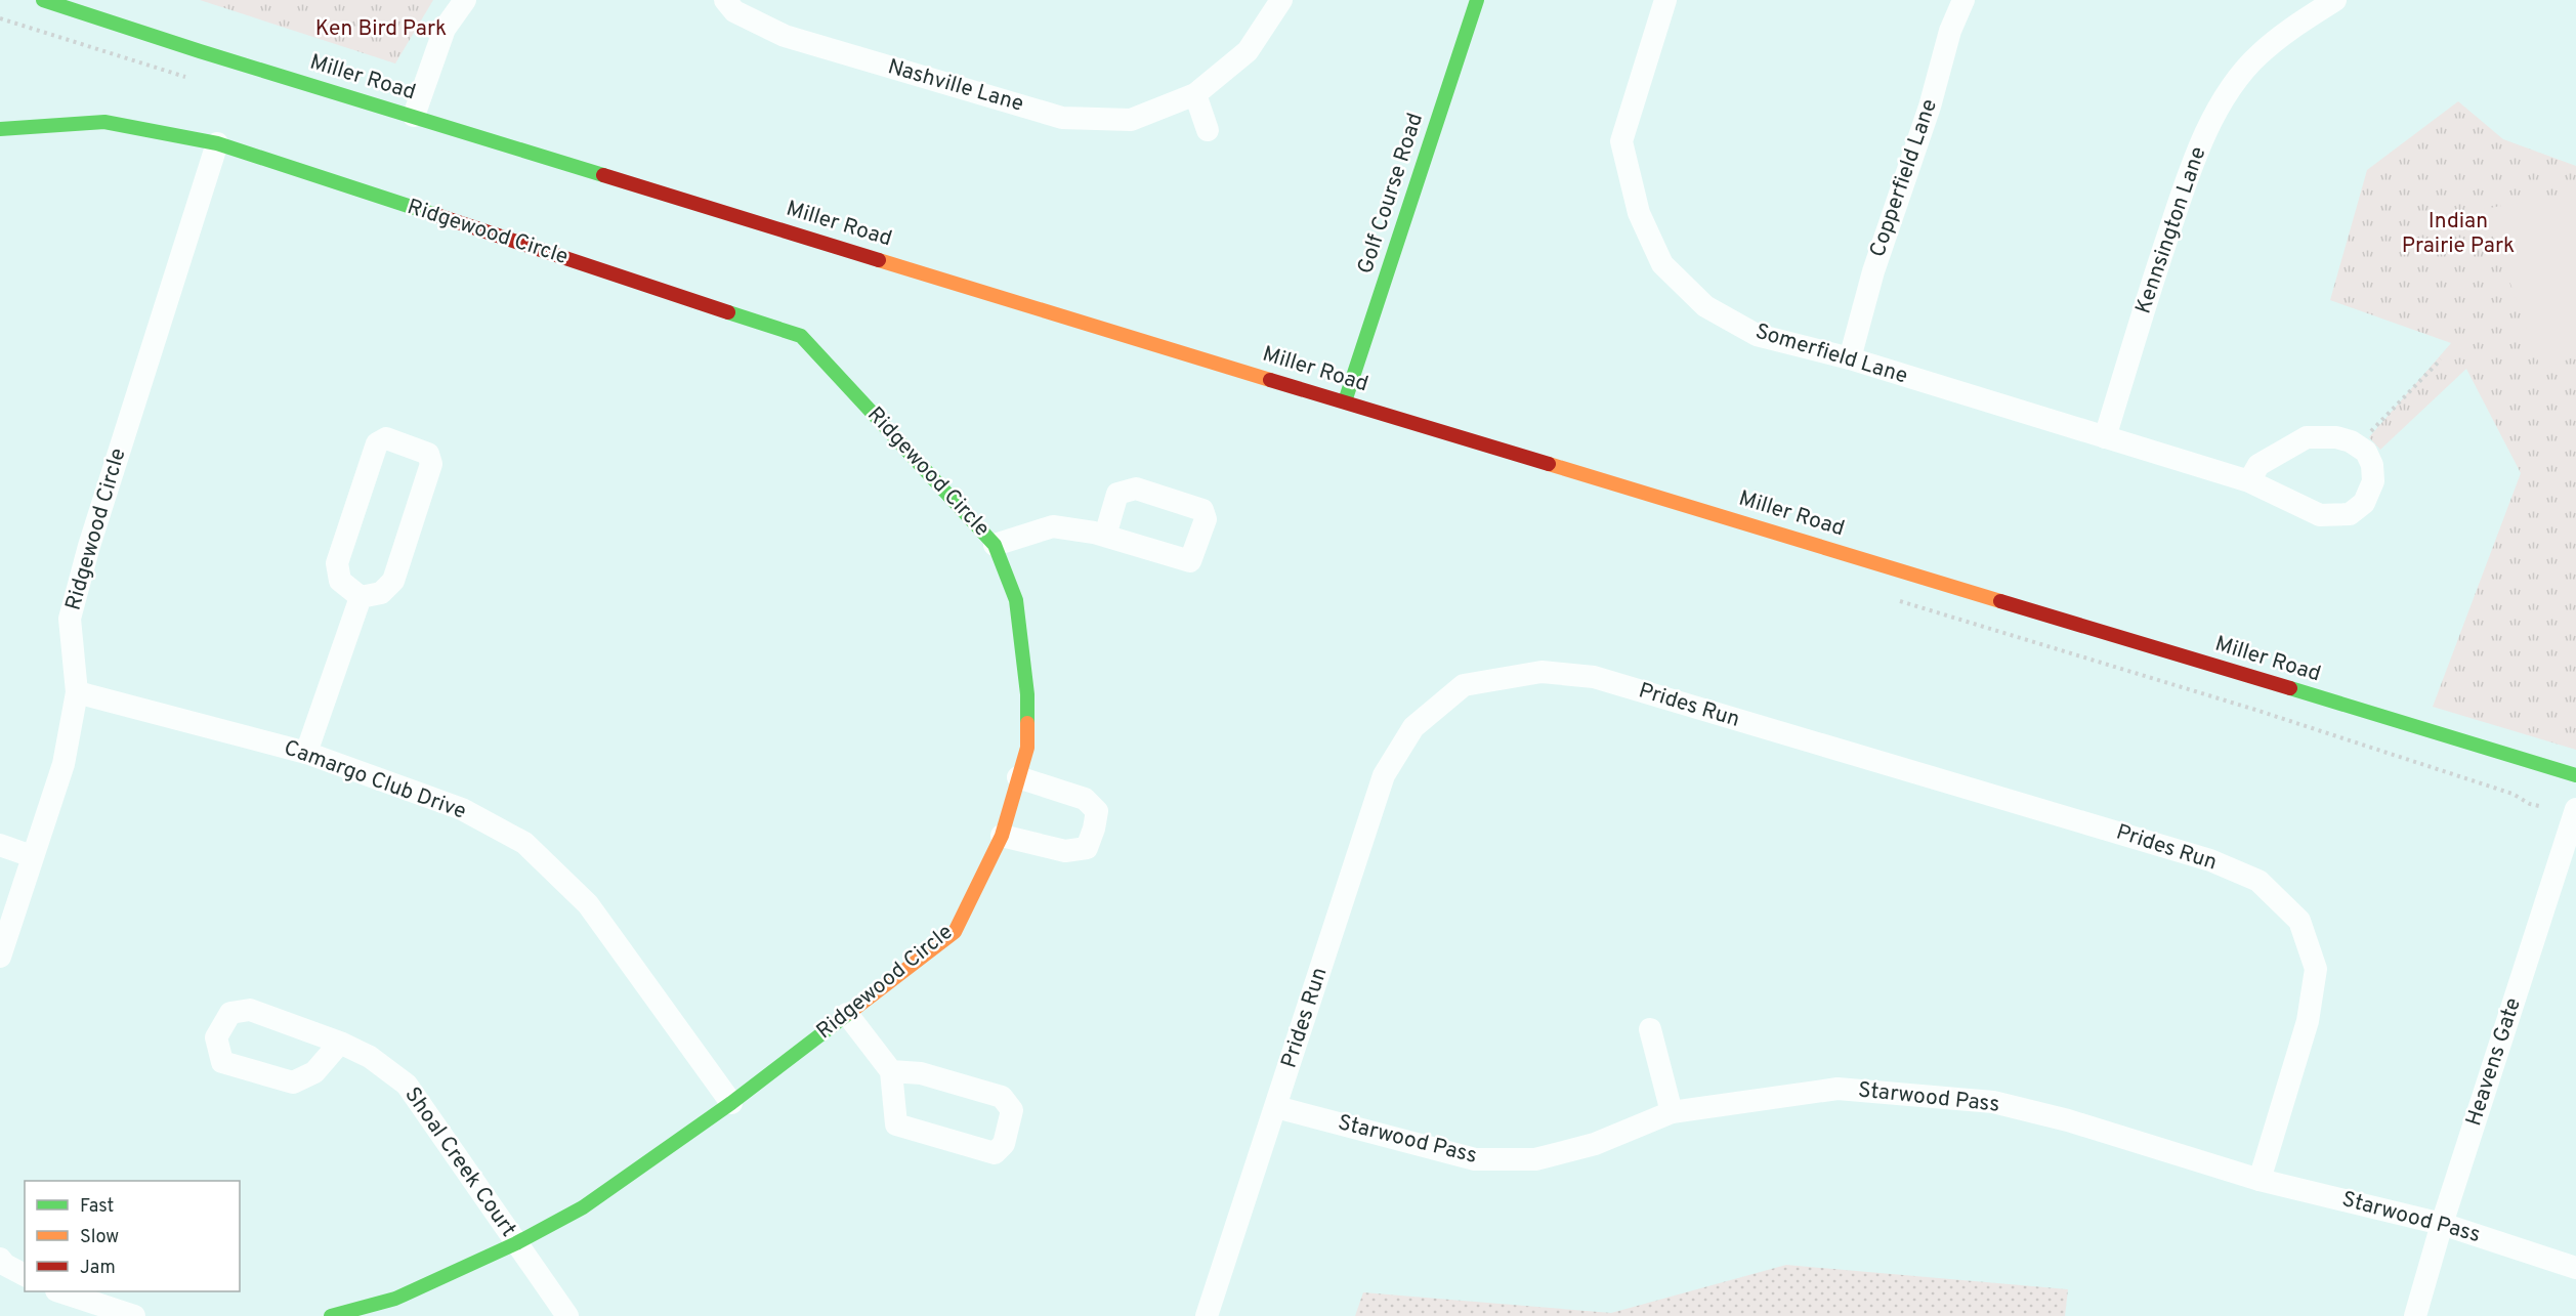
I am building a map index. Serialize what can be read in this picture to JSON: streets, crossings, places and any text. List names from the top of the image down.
{
  "streets": {
    "street": [
      "Miller Road",
      "Nashville Lane",
      "Copperfield Lane",
      "Golf Course Road",
      "Kennsington Lane",
      "Ridgewood Circle",
      "Somerfield Lane",
      "Prides Run",
      "Camargo Club Drive",
      "Heavens Gate",
      "Starwood Pass",
      "Shoal Creek Court"
    ]
  },
  "crossings": [
    ["Miller Road", "Golf Course Road"],
    ["Copperfield Lane", "Somerfield Lane"],
    ["Kennsington Lane", "Somerfield Lane"],
    ["Ridgewood Circle", "Camargo Club Drive"],
    ["Ridgewood Circle", "Shoal Creek Court"],
    ["Prides Run", "Starwood Pass"],
    ["Heavens Gate", "Starwood Pass"]
  ],
  "parks": ["Ken Bird Park", "Indian Prairie Park"],
  "legend": ["Fast", "Slow", "Jam"]
}
